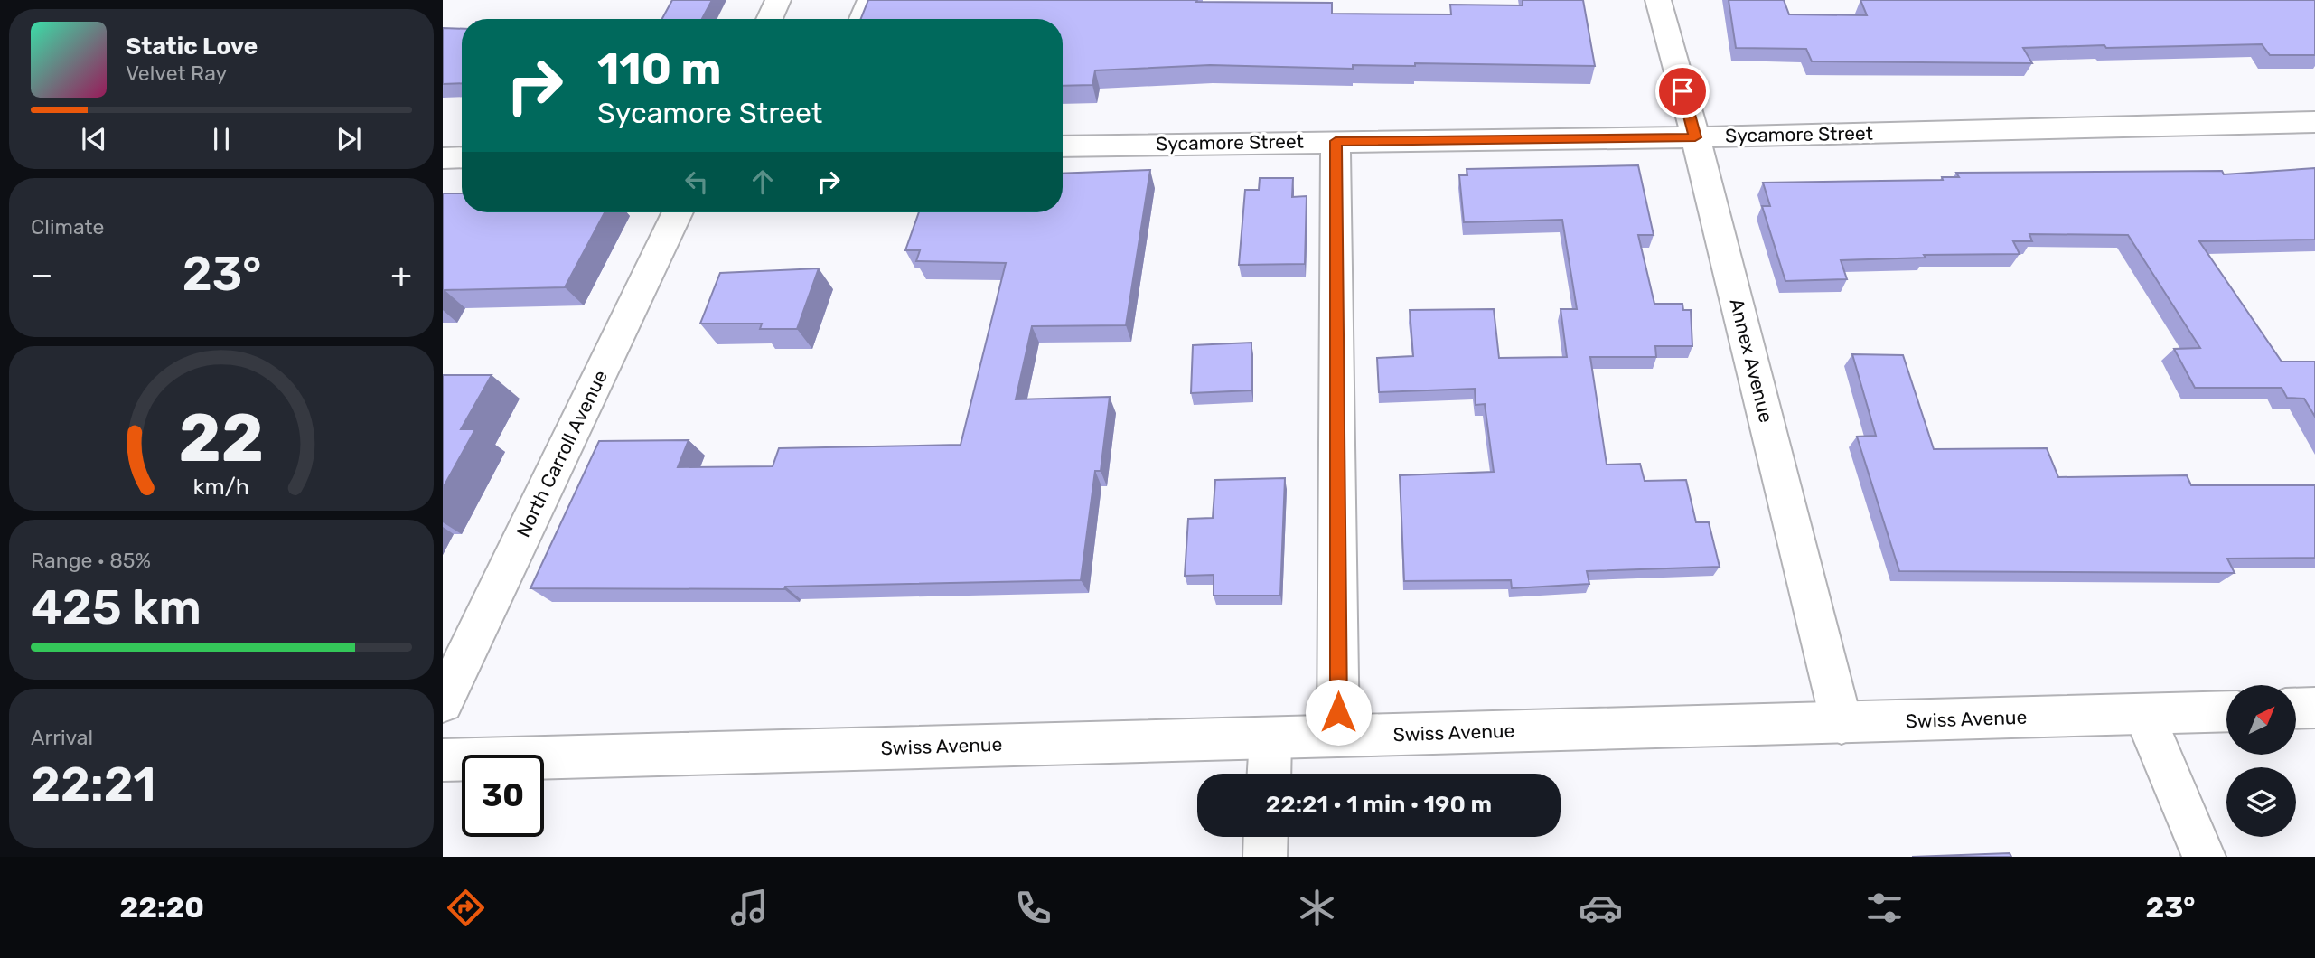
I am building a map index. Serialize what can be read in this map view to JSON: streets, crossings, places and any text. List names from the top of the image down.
{
  "streets": {
    "street": [
      "Sycamore Street",
      "Annex Avenue",
      "North Carroll Avenue",
      "Swiss Avenue"
    ]
  },
  "crossings": [
    ["Sycamore Street", "Annex Avenue"],
    ["Annex Avenue", "Swiss Avenue"]
  ],
  "north": "top right",
  "page": {
    "turn": ["110 m", "Sycamore Street"],
    "song": ["Static Love", "Velvet Ray"],
    "tile": [
      "Climate",
      ["Range · 85%", "425 km"],
      ["Arrival", "22:21"]
    ],
    "heat": ["−", "23°", "+"],
    "limit": "30",
    "trip": "22:21 · 1 min · 190 m",
    "tabs": ["22:20", "23°"],
    "gauge": ["22", "km/h"]
  }
}
